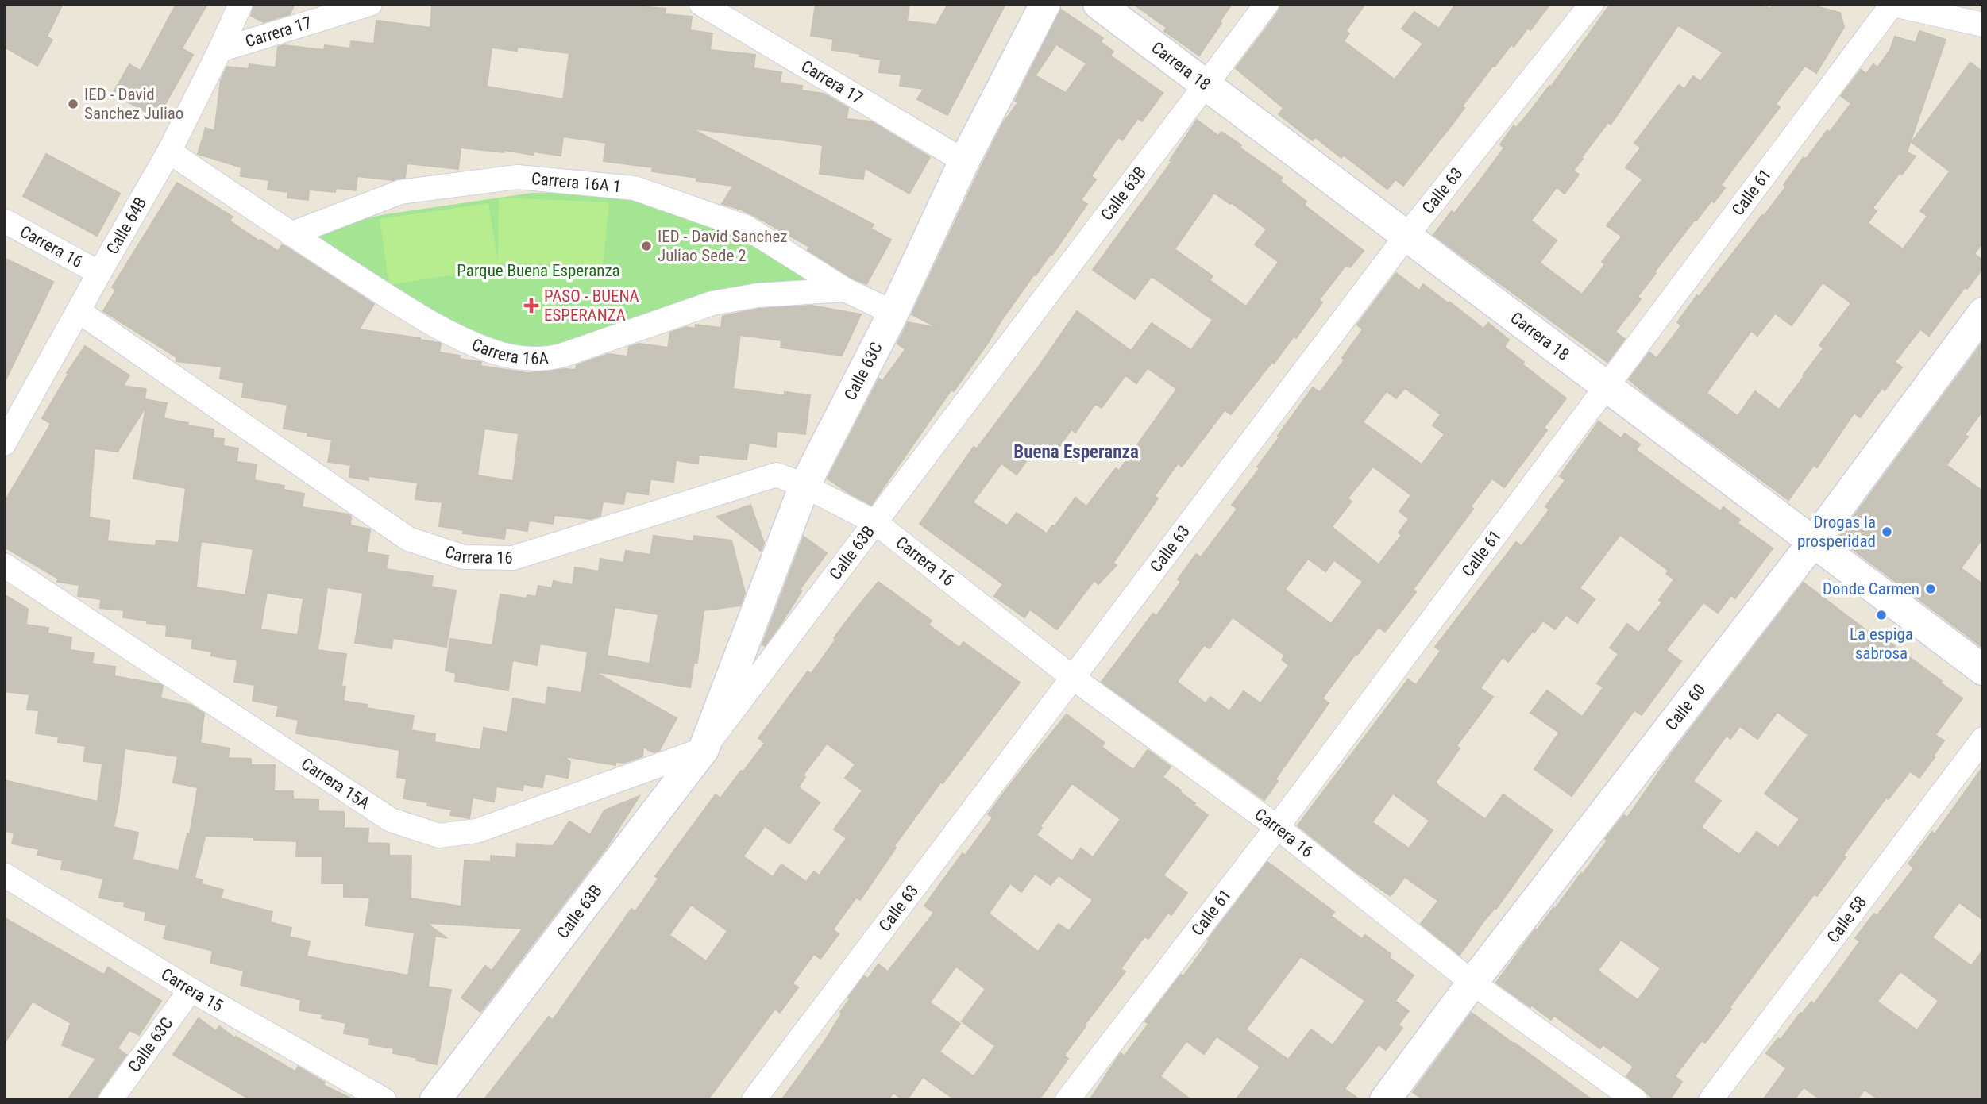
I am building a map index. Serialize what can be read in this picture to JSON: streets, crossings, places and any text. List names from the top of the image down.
{
  "streets": {
    "street": [
      "Carrera 17",
      "Carrera 18",
      "Carrera 16A 1",
      "Calle 63",
      "Calle 61",
      "Calle 63B",
      "Calle 64B",
      "Carrera 16",
      "Carrera 16A",
      "Calle 63C",
      "Calle 60",
      "Carrera 15A",
      "Calle 58",
      "Carrera 15"
    ]
  },
  "crossings": [
    ["Carrera 17", "Calle 64B"],
    ["Carrera 17", "Calle 63C"],
    ["Carrera 18", "Calle 63"],
    ["Carrera 18", "Calle 61"],
    ["Carrera 18", "Calle 63B"],
    ["Carrera 18", "Calle 60"],
    ["Carrera 16A 1", "Carrera 16A"],
    ["Calle 63", "Carrera 16"],
    ["Calle 61", "Carrera 16"],
    ["Calle 63B", "Carrera 16"],
    ["Calle 63B", "Calle 63C"],
    ["Calle 63B", "Carrera 15A"],
    ["Calle 64B", "Carrera 16"],
    ["Calle 64B", "Carrera 16A"],
    ["Carrera 16", "Calle 63C"],
    ["Carrera 16", "Calle 60"],
    ["Carrera 16A", "Calle 63C"],
    ["Calle 63C", "Carrera 15A"],
    ["Calle 63C", "Carrera 15"]
  ],
  "districts": ["Buena Esperanza"],
  "parks": ["Parque Buena Esperanza"],
  "places": {
    "other": [
      "IED - David Sanchez Juliao",
      "IED - David Sanchez Juliao Sede 2",
      "Drogas la prosperidad",
      "Donde Carmen",
      "La espiga sabrosa"
    ],
    "health": ["PASO - BUENA ESPERANZA"]
  }
}
